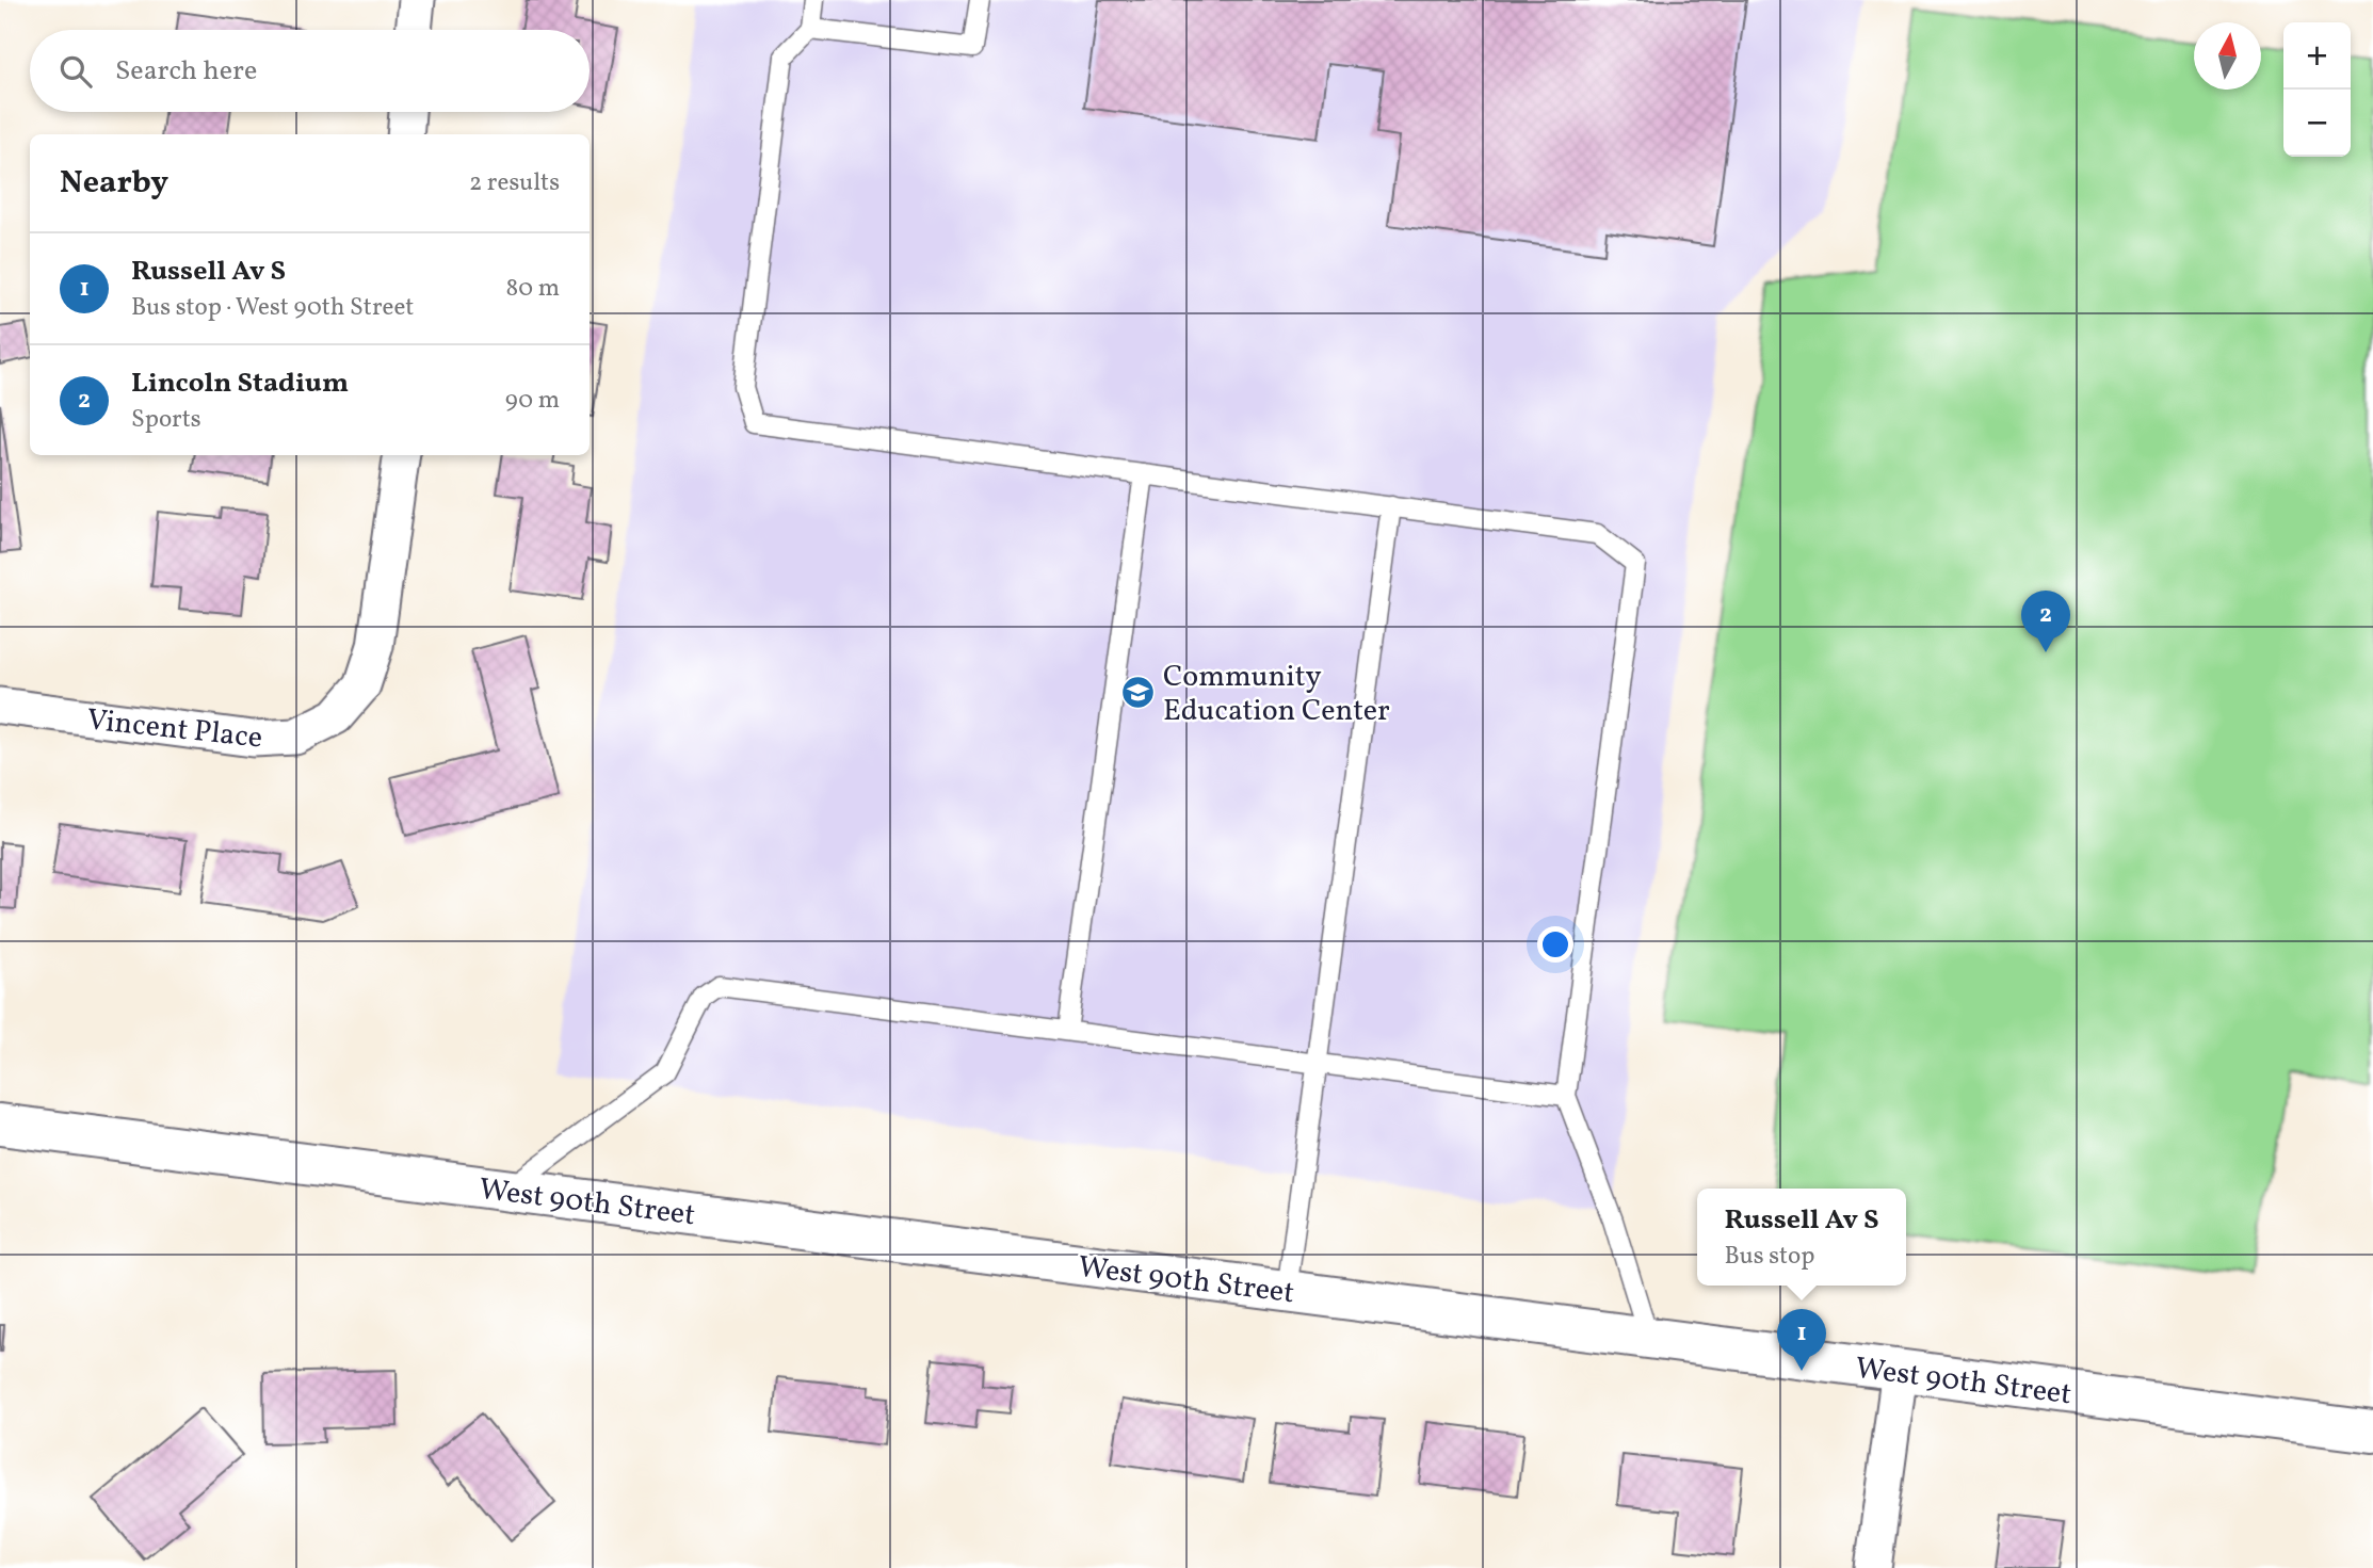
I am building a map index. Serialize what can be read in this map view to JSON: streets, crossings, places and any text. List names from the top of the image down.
{
  "streets": {
    "street": ["Vincent Place", "West 90th Street"]
  },
  "places": {
    "school or university": ["Community Education Center"]
  },
  "north": "top",
  "page": {
    "map_buttons": ["+", "−"],
    "search": "Search here",
    "heading": ["Nearby", "2 results"],
    "list": [
      {
        "mark": "1",
        "name": "Russell Av S",
        "note": "Bus stop · West 90th Street",
        "value": "80 m"
      },
      {
        "mark": "2",
        "name": "Lincoln Stadium",
        "note": "Sports",
        "value": "90 m"
      }
    ],
    "pins": ["2", "1"],
    "popup": ["Russell Av S", "Bus stop"]
  }
}
